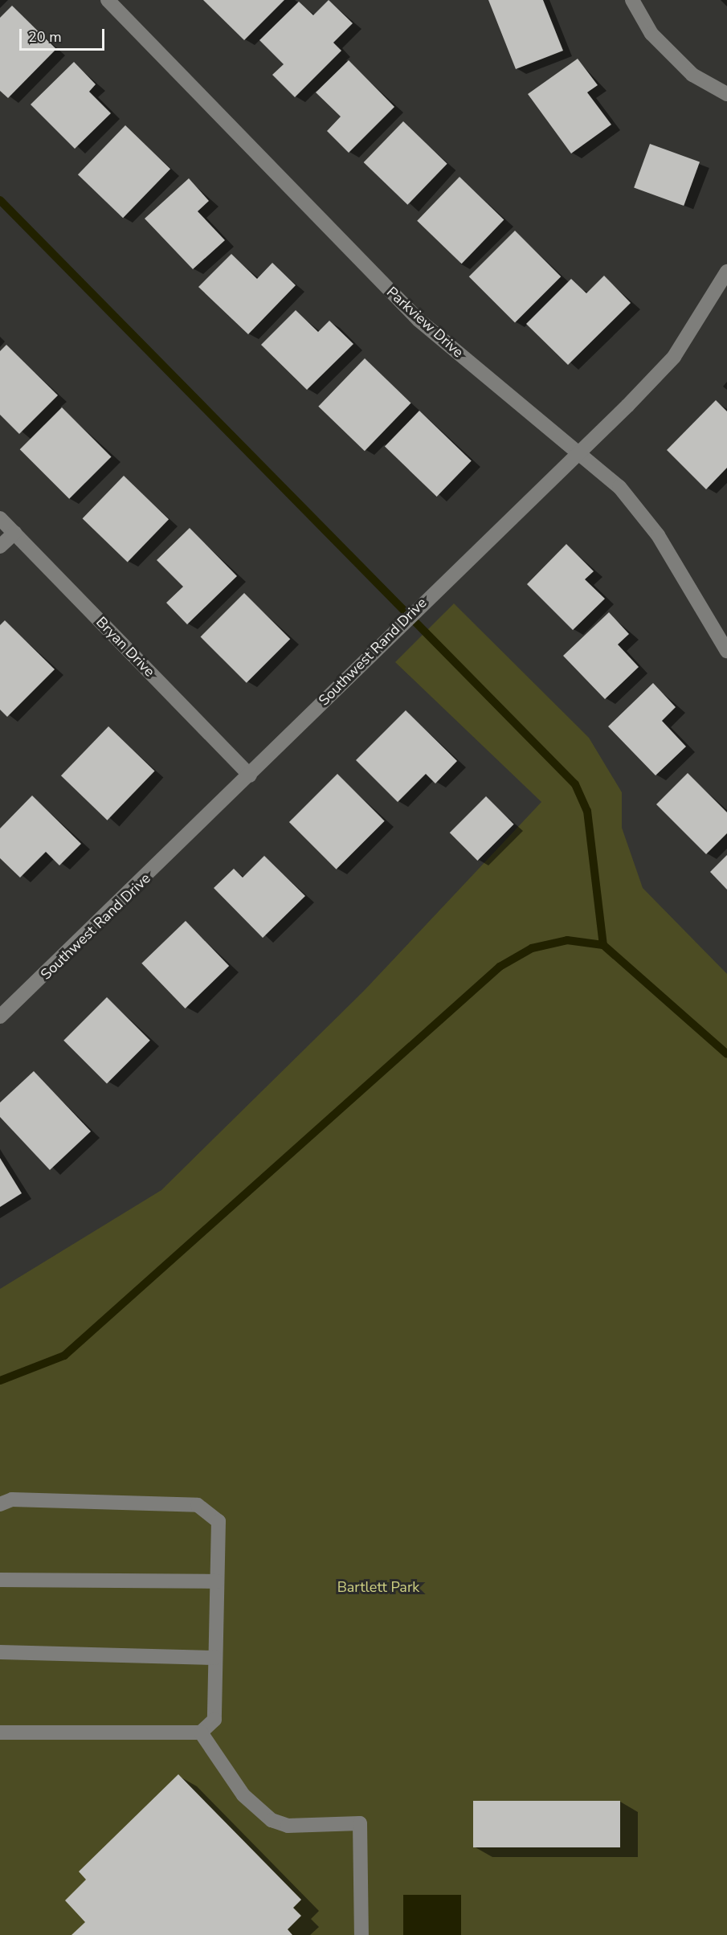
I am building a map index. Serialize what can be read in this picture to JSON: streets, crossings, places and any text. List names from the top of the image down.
{
  "streets": {
    "street": ["Parkview Drive", "Bryan Drive", "Southwest Rand Drive"]
  },
  "crossings": [
    ["Parkview Drive", "Southwest Rand Drive"],
    ["Bryan Drive", "Southwest Rand Drive"]
  ],
  "parks": ["Bartlett Park"],
  "scale_bar": "20 m"
}
